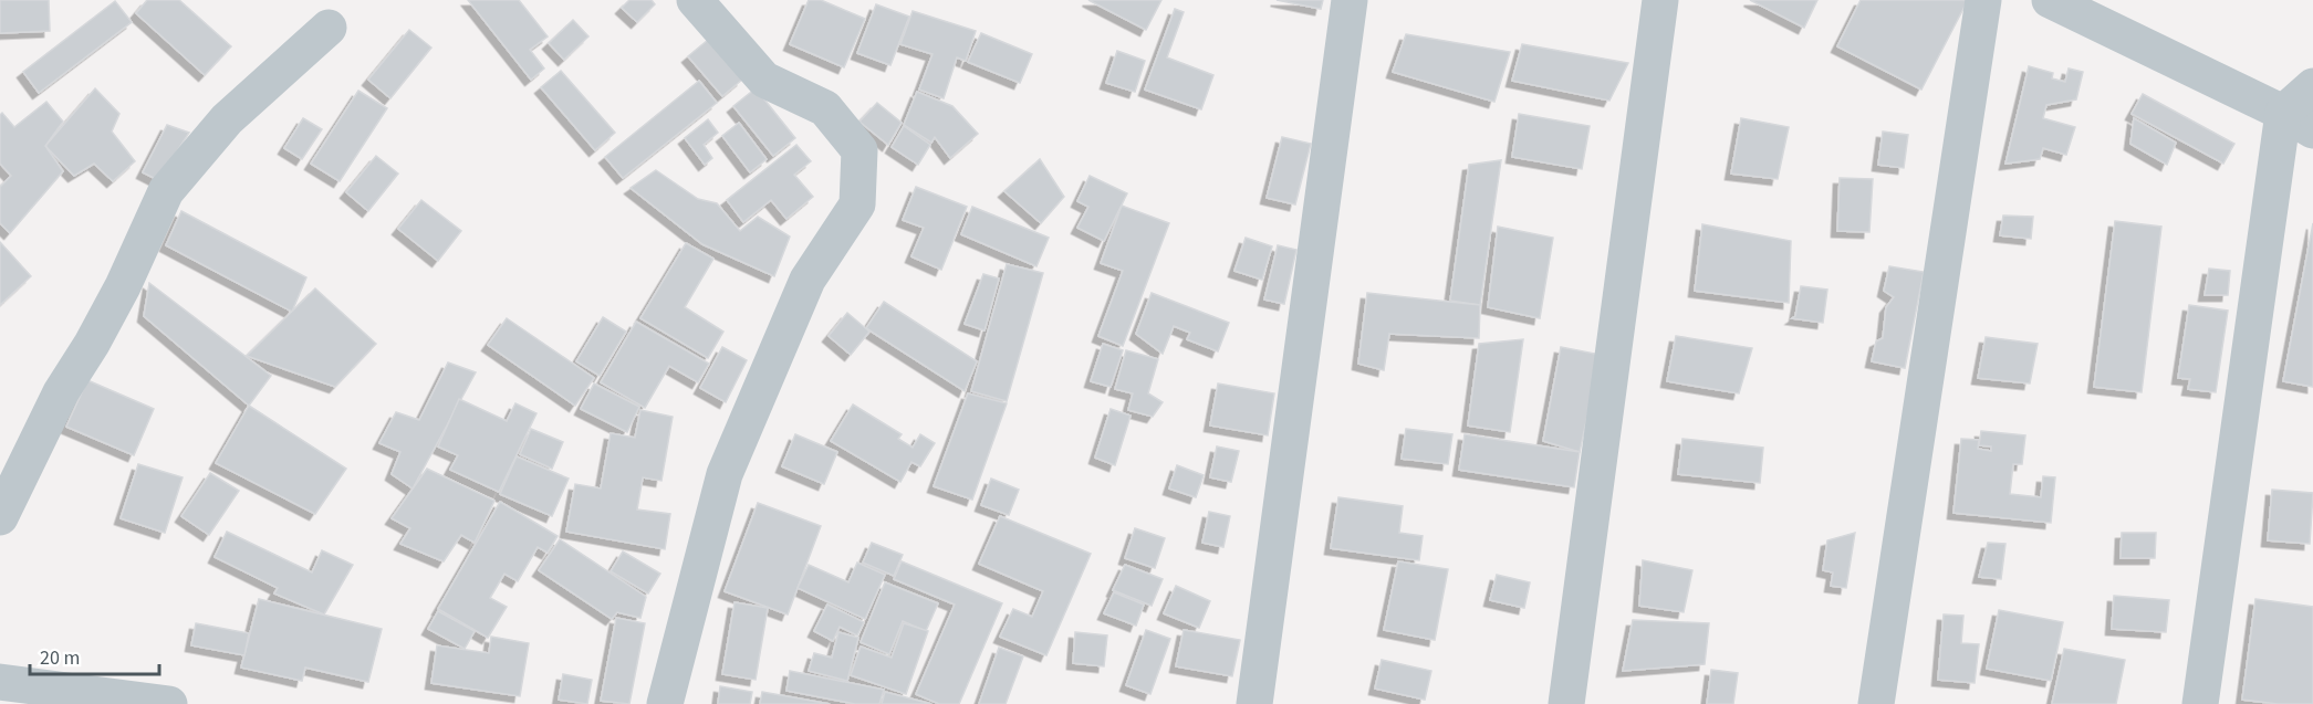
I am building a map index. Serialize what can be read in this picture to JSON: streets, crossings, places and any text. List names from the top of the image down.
{
  "scale_bar": "20 m"
}
